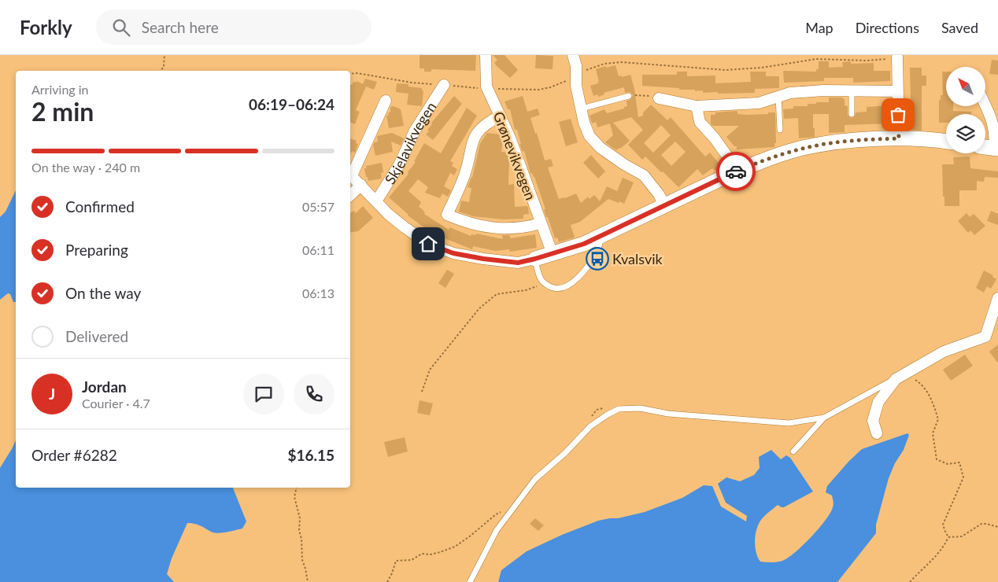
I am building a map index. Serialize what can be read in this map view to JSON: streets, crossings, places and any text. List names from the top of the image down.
{
  "streets": {
    "main road": ["Skjelavikvegen"],
    "street": ["Grønevikvegen"]
  },
  "crossings": [
    ["Skjelavikvegen", "Grønevikvegen"]
  ],
  "places": {
    "bus stop": ["Kvalsvik"]
  },
  "north": "top left",
  "page": {
    "header": "Forkly",
    "search": "Search here",
    "nav": ["Map", "Directions", "Saved"],
    "heading": ["2 min", "Arriving in", "06:19–06:24"],
    "panel": [
      "Jordan",
      "Courier · 4.7",
      "Order #6282",
      "$16.15"
    ],
    "bar": "On the way · 240 m",
    "list": [
      ["Confirmed", "05:57"],
      ["Preparing", "06:11"],
      ["On the way", "06:13"],
      "Delivered"
    ],
    "round": "J"
  }
}
